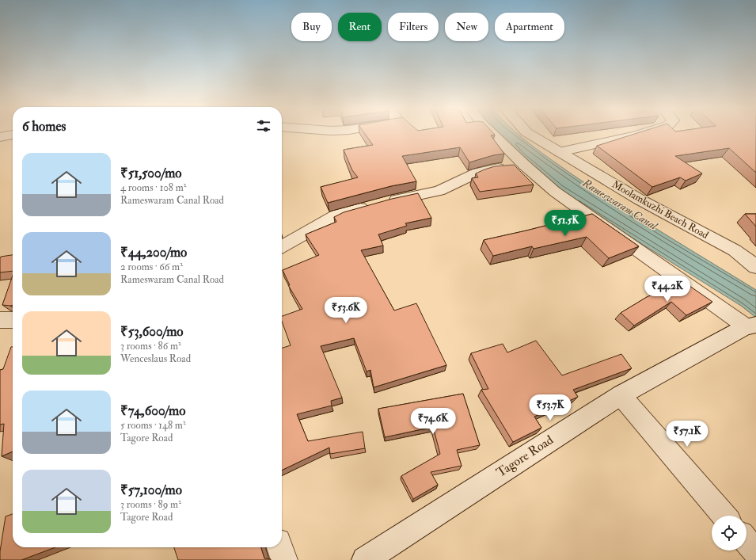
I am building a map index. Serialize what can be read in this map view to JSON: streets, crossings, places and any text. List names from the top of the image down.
{
  "streets": {
    "street": ["Moolamkuzhi Beach Road", "Tagore Road"]
  },
  "water": ["Rameswaram Canal"],
  "page": {
    "chip": [
      "Buy",
      "Rent",
      "Filters",
      "New",
      "Apartment"
    ],
    "heading": "6 homes",
    "list": [
      {
        "name": "₹51,500/mo",
        "note": "4 rooms · 108 m² · Rameswaram Canal Road"
      },
      {
        "name": "₹44,200/mo",
        "note": "2 rooms · 66 m² · Rameswaram Canal Road"
      },
      {
        "name": "₹53,600/mo",
        "note": "3 rooms · 86 m² · Wenceslaus Road"
      },
      {
        "name": "₹74,600/mo",
        "note": "5 rooms · 148 m² · Tagore Road"
      },
      {
        "name": "₹57,100/mo",
        "note": "3 rooms · 89 m² · Tagore Road"
      }
    ],
    "price": [
      "₹51.5K",
      "₹44.2K",
      "₹53.6K",
      "₹53.7K",
      "₹74.6K",
      "₹57.1K"
    ]
  }
}
